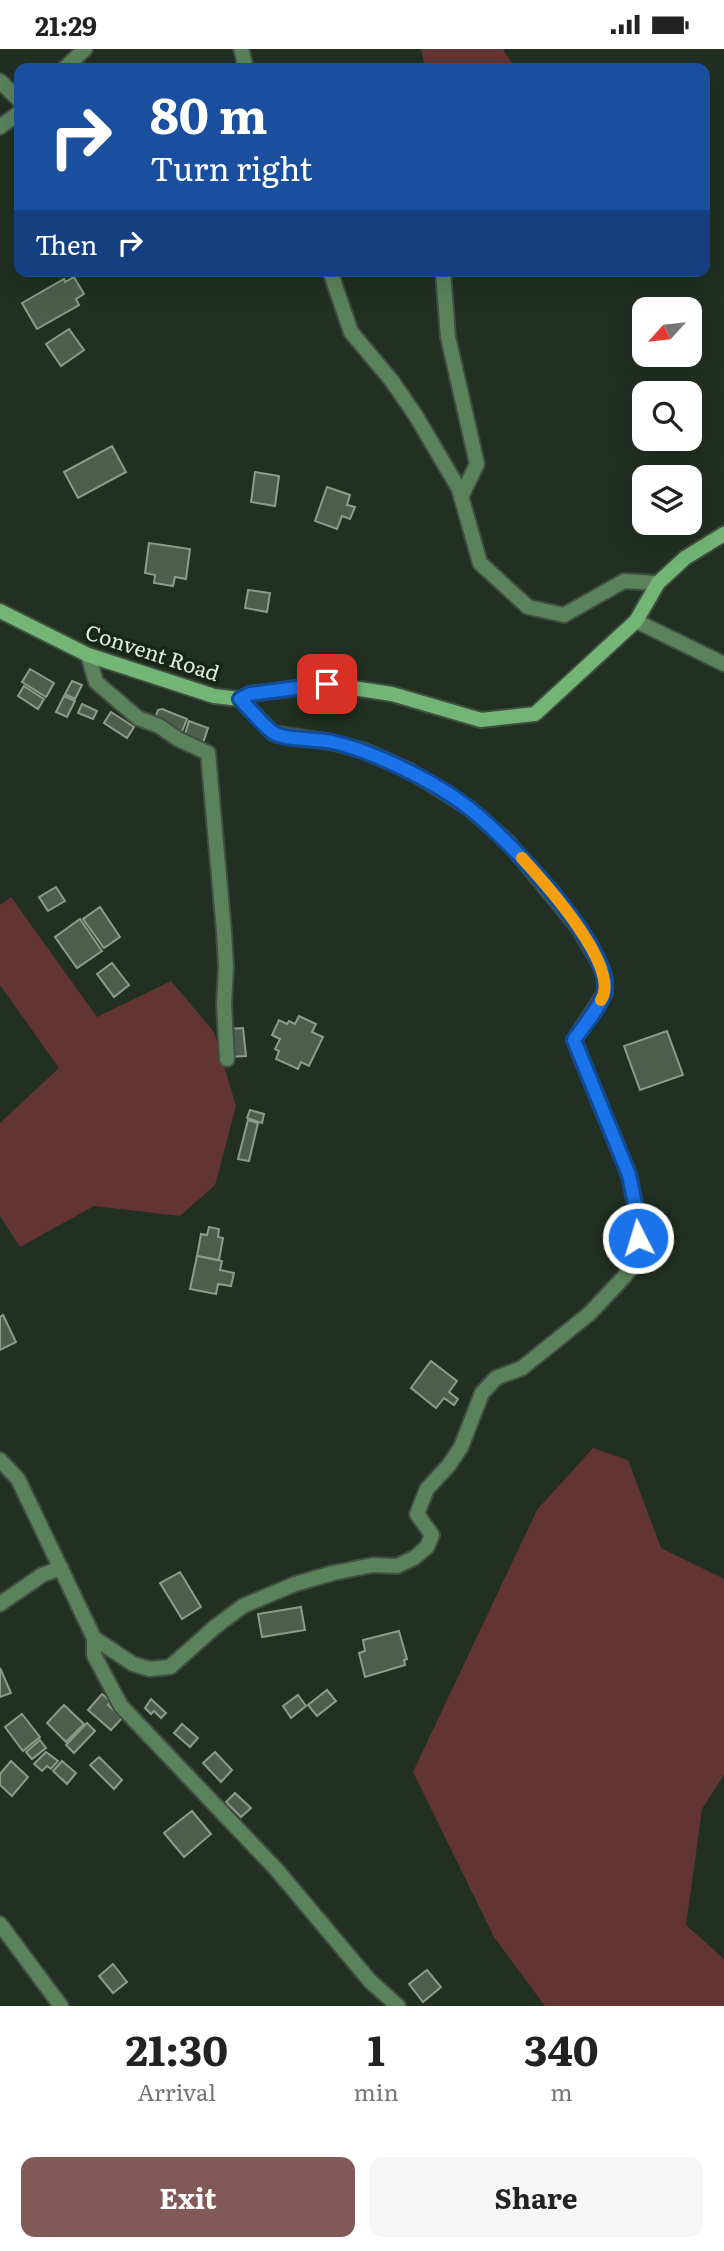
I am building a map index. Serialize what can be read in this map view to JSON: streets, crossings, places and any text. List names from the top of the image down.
{
  "streets": {
    "main road": ["Convent Road"]
  },
  "north": "bottom left",
  "page": {
    "status": "21:29",
    "turn": ["80 m", "Turn right"],
    "then": "Then",
    "eta": [
      "21:30",
      "Arrival",
      "1",
      "min",
      "340",
      "m"
    ],
    "buttons": ["Exit", "Share"]
  }
}
